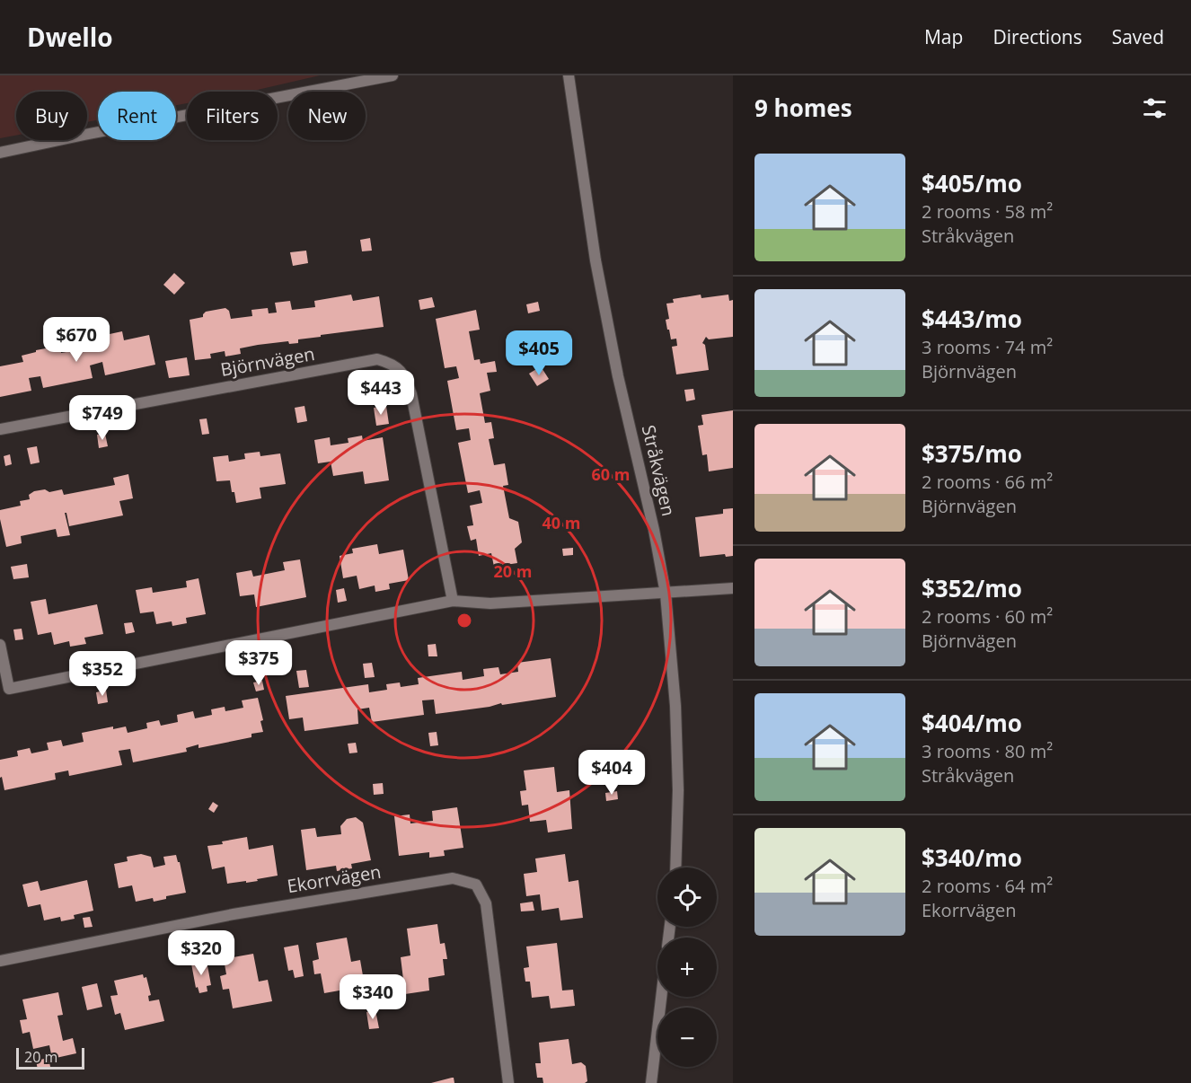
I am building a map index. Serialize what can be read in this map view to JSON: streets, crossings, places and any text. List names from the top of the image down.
{
  "streets": {
    "street": ["Björnvägen", "Stråkvägen", "Ekorrvägen"]
  },
  "scale_bar": "20 m",
  "page": {
    "header": "Dwello",
    "nav": ["Map", "Directions", "Saved"],
    "heading": "9 homes",
    "chip": [
      "Buy",
      "Rent",
      "Filters",
      "New"
    ],
    "list": [
      {
        "name": "$405/mo",
        "note": "2 rooms · 58 m² · Stråkvägen"
      },
      {
        "name": "$443/mo",
        "note": "3 rooms · 74 m² · Björnvägen"
      },
      {
        "name": "$375/mo",
        "note": "2 rooms · 66 m² · Björnvägen"
      },
      {
        "name": "$352/mo",
        "note": "2 rooms · 60 m² · Björnvägen"
      },
      {
        "name": "$404/mo",
        "note": "3 rooms · 80 m² · Stråkvägen"
      },
      {
        "name": "$340/mo",
        "note": "2 rooms · 64 m² · Ekorrvägen"
      }
    ],
    "price": [
      "$670",
      "$405",
      "$443",
      "$749",
      "$375",
      "$352",
      "$404",
      "$320",
      "$340"
    ],
    "map_buttons": ["+", "−"],
    "scale": "20 m"
  },
  "rings": ["60 m", "40 m", "20 m"]
}
